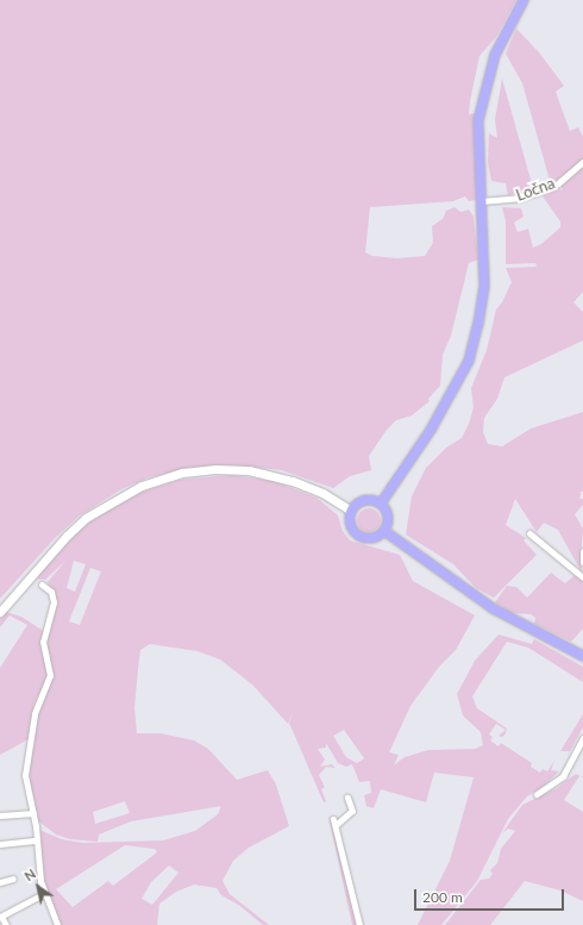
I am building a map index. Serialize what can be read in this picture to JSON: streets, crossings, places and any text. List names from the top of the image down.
{
  "streets": {
    "street": ["Ločna"]
  },
  "scale_bar": "200 m",
  "north": "top left"
}
